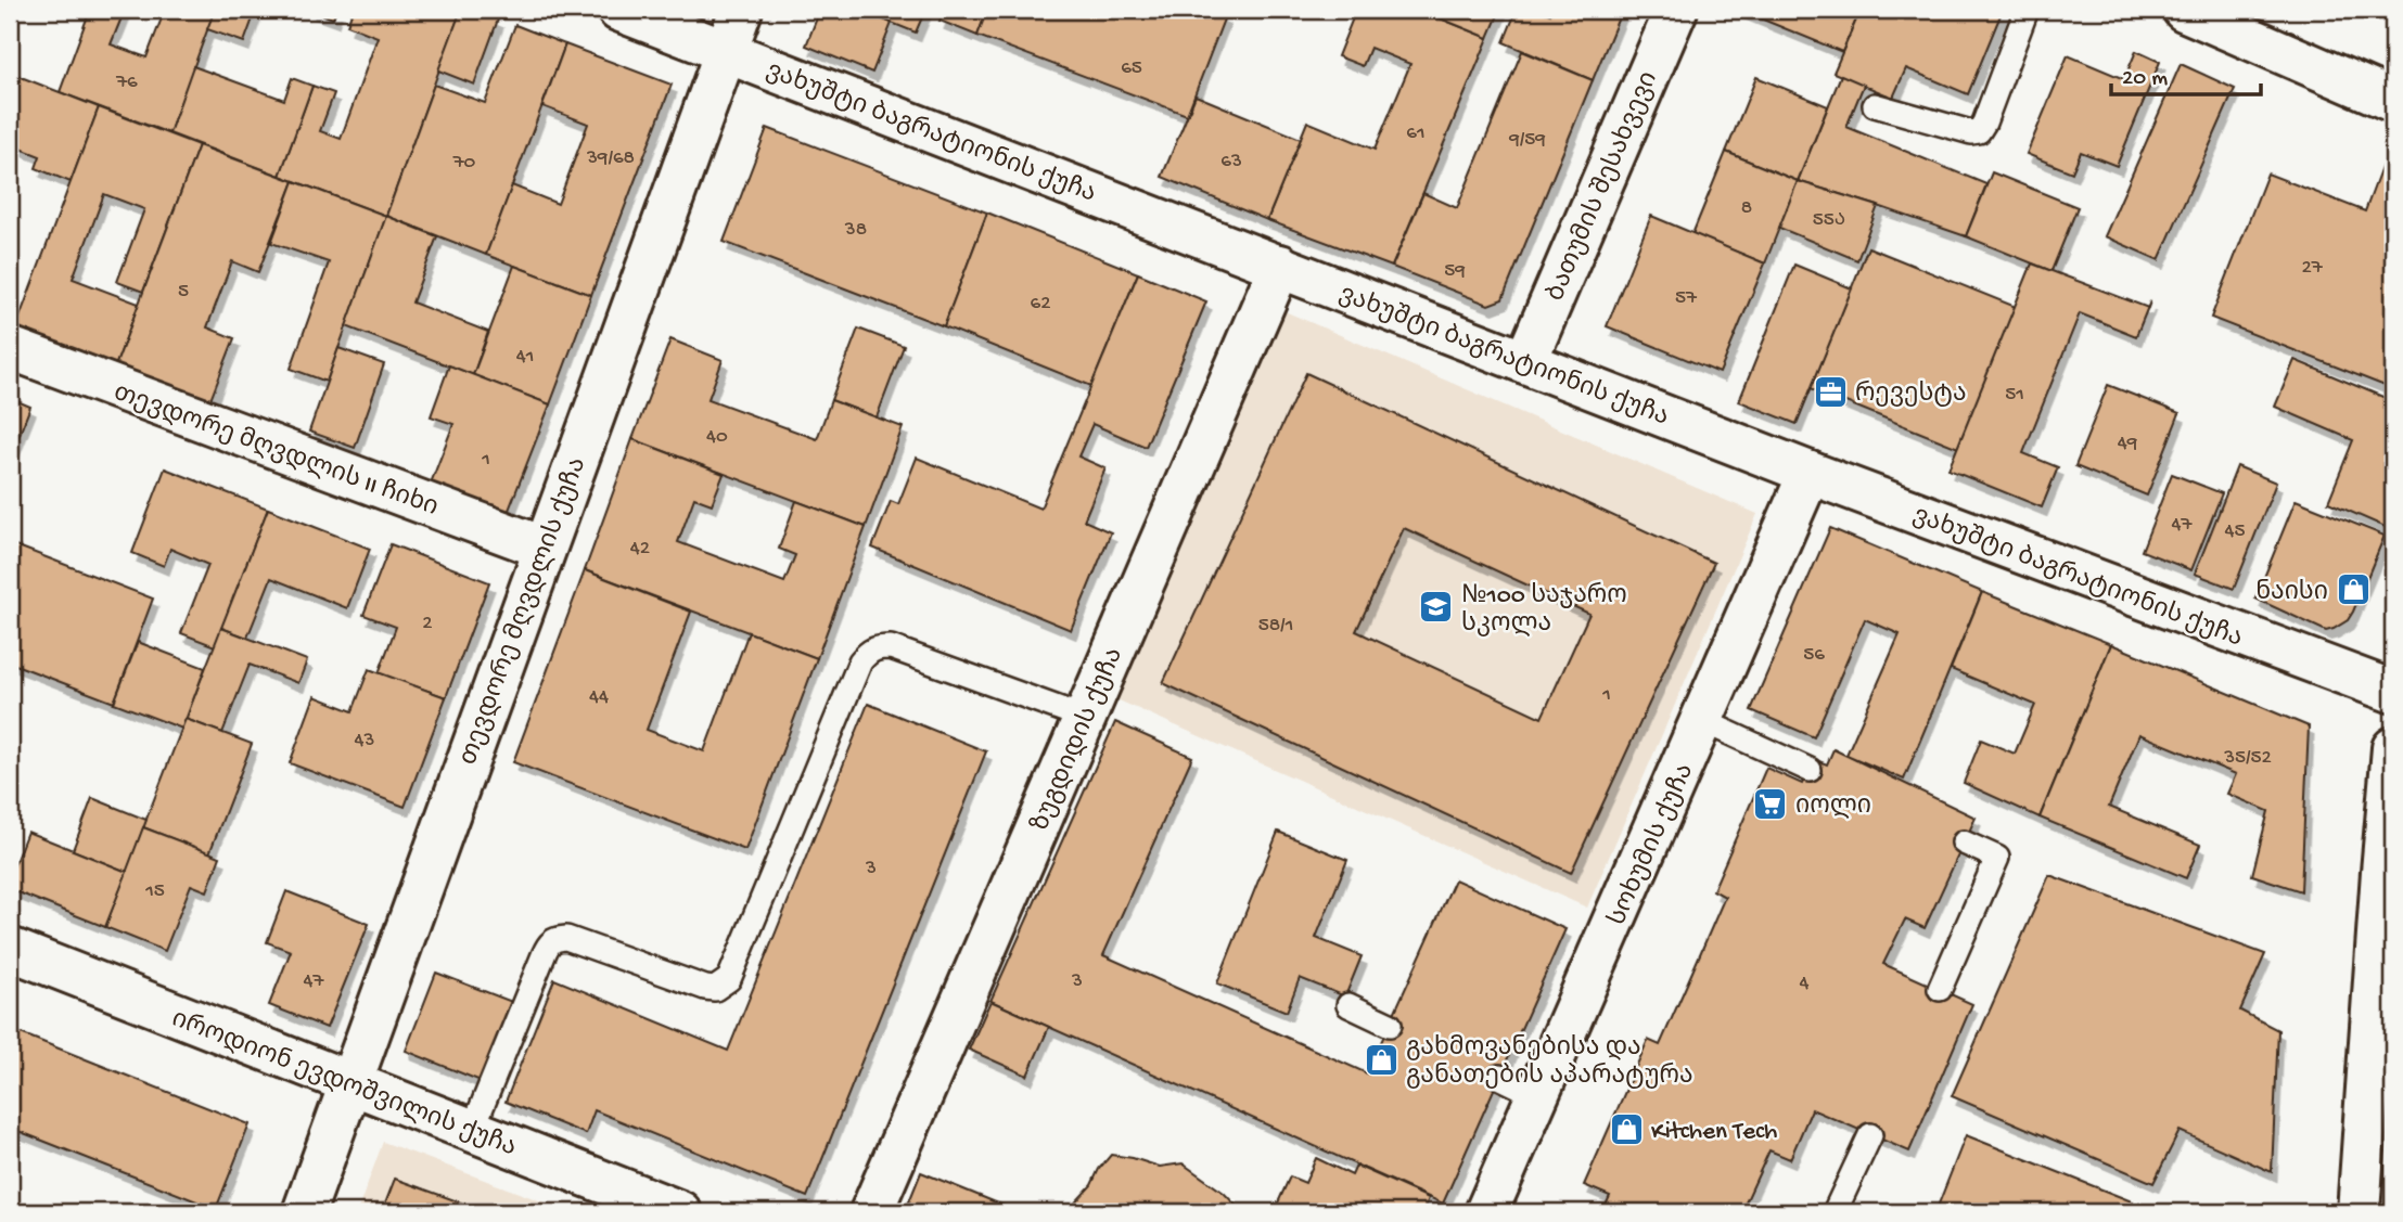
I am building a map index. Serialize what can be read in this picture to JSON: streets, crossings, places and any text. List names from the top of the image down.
{
  "streets": {
    "street": [
      "ვახუშტი ბაგრატიონის ქუჩა",
      "ბათუმის შესახვევი",
      "თევდორე მღვდლის II ჩიხი",
      "თევდორე მღვდლის ქუჩა",
      "ზუგდიდის ქუჩა",
      "სოხუმის ქუჩა",
      "იროდიონ ევდოშვილის ქუჩა"
    ]
  },
  "crossings": [
    ["ვახუშტი ბაგრატიონის ქუჩა", "ბათუმის შესახვევი"],
    ["ვახუშტი ბაგრატიონის ქუჩა", "თევდორე მღვდლის ქუჩა"],
    ["ვახუშტი ბაგრატიონის ქუჩა", "ზუგდიდის ქუჩა"],
    ["ვახუშტი ბაგრატიონის ქუჩა", "სოხუმის ქუჩა"],
    ["თევდორე მღვდლის II ჩიხი", "თევდორე მღვდლის ქუჩა"],
    ["თევდორე მღვდლის ქუჩა", "იროდიონ ევდოშვილის ქუჩა"]
  ],
  "places": {
    "office": ["რევესტა"],
    "shop": ["ნაისი", "გახმოვანებისა და განათების აპარატურა", "Kitchen Tech"],
    "school or university": ["№100 საჯარო სკოლა"],
    "supermarket": ["იოლი"]
  },
  "house_numbers": [
    "65",
    "76",
    "61",
    "9/59",
    "39/68",
    "63",
    "70",
    "8",
    "55ა",
    "38",
    "27",
    "59",
    "5",
    "57",
    "62",
    "41",
    "51",
    "40",
    "49",
    "1",
    "47",
    "45",
    "42",
    "2",
    "58/1",
    "56",
    "1",
    "44",
    "43",
    "35/52",
    "3",
    "15",
    "47",
    "3",
    "4"
  ],
  "scale_bar": "20 m"
}
